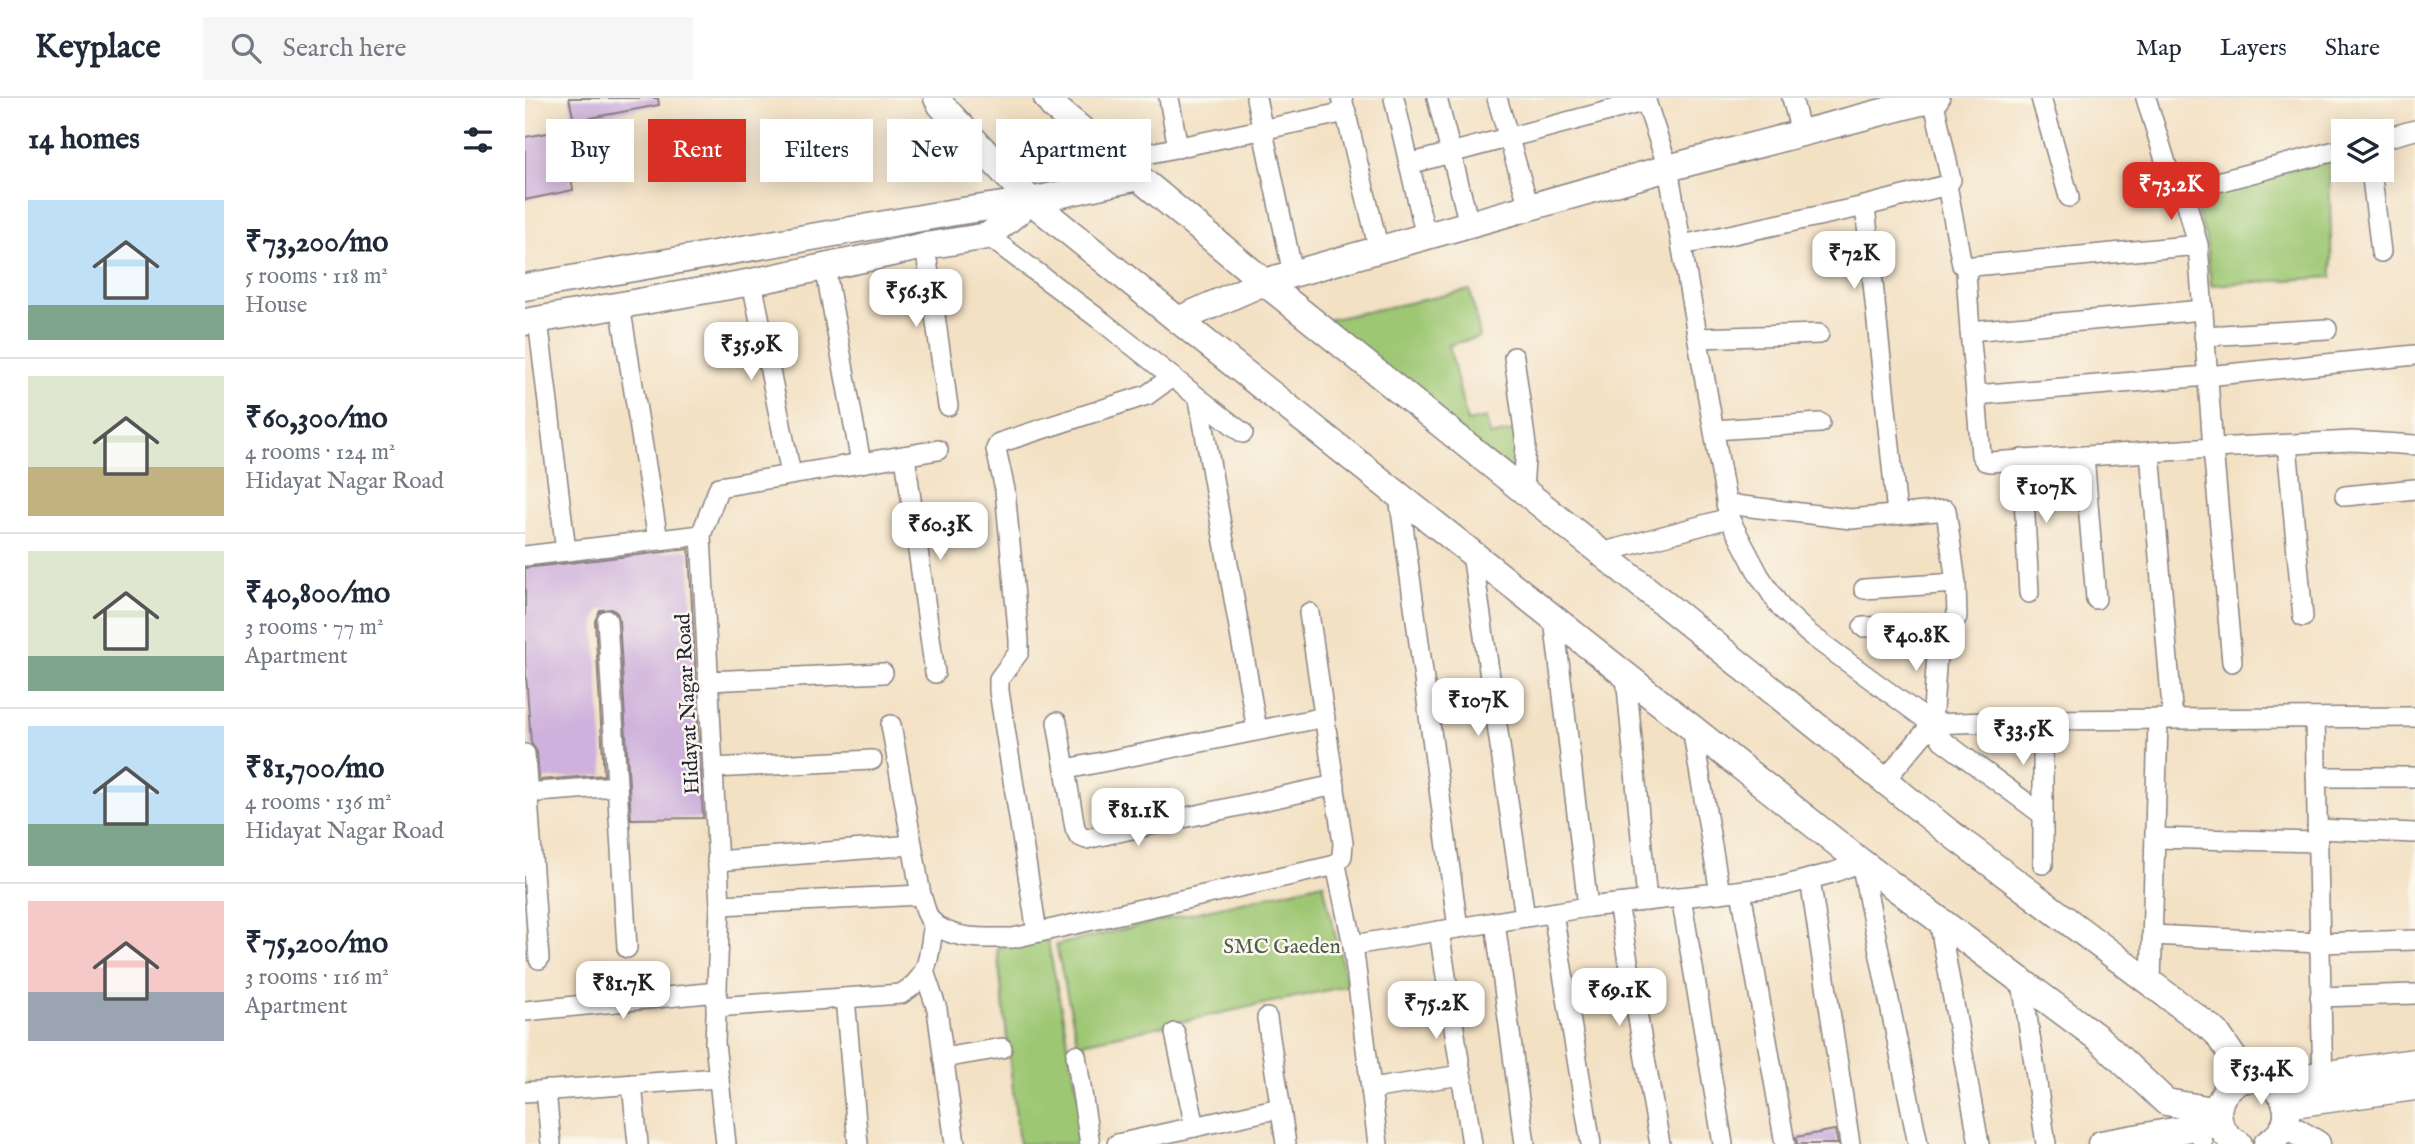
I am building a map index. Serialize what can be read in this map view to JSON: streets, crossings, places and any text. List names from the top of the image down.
{
  "streets": {
    "street": ["Hidayat Nagar Road"]
  },
  "parks": ["SMC Gaeden"],
  "page": {
    "header": "Keyplace",
    "search": "Search here",
    "nav": ["Map", "Layers", "Share"],
    "heading": "14 homes",
    "chip": [
      "Buy",
      "Rent",
      "Filters",
      "New",
      "Apartment"
    ],
    "price": [
      "₹73.2K",
      "₹72K",
      "₹56.3K",
      "₹35.9K",
      "₹107K",
      "₹60.3K",
      "₹40.8K",
      "₹107K",
      "₹33.5K",
      "₹81.1K",
      "₹81.7K",
      "₹69.1K",
      "₹75.2K",
      "₹53.4K"
    ],
    "list": [
      {
        "name": "₹73,200/mo",
        "note": "5 rooms · 118 m² · House"
      },
      {
        "name": "₹60,300/mo",
        "note": "4 rooms · 124 m² · Hidayat Nagar Road"
      },
      {
        "name": "₹40,800/mo",
        "note": "3 rooms · 77 m² · Apartment"
      },
      {
        "name": "₹81,700/mo",
        "note": "4 rooms · 136 m² · Hidayat Nagar Road"
      },
      {
        "name": "₹75,200/mo",
        "note": "3 rooms · 116 m² · Apartment"
      }
    ]
  }
}
